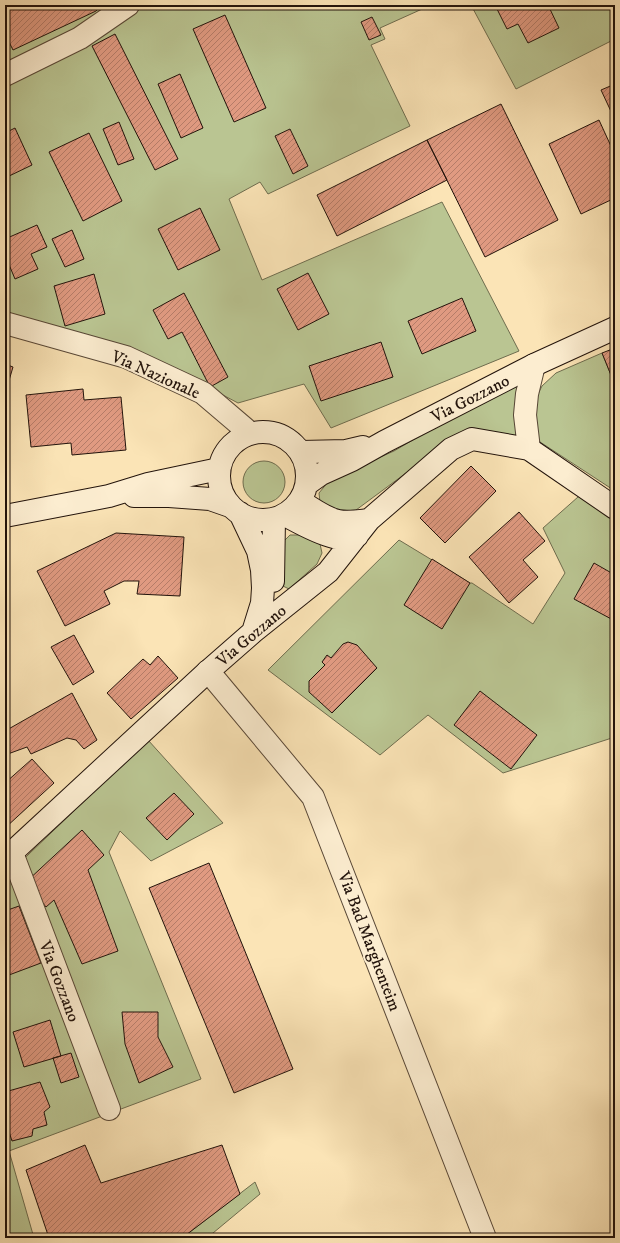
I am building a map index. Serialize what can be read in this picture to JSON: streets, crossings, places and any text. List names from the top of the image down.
{
  "streets": {
    "street": ["Via Nazionale", "Via Gozzano", "Via Bad Marghenteim"]
  },
  "crossings": [
    ["Via Nazionale", "Via Gozzano"],
    ["Via Gozzano", "Via Bad Marghenteim"]
  ]
}
